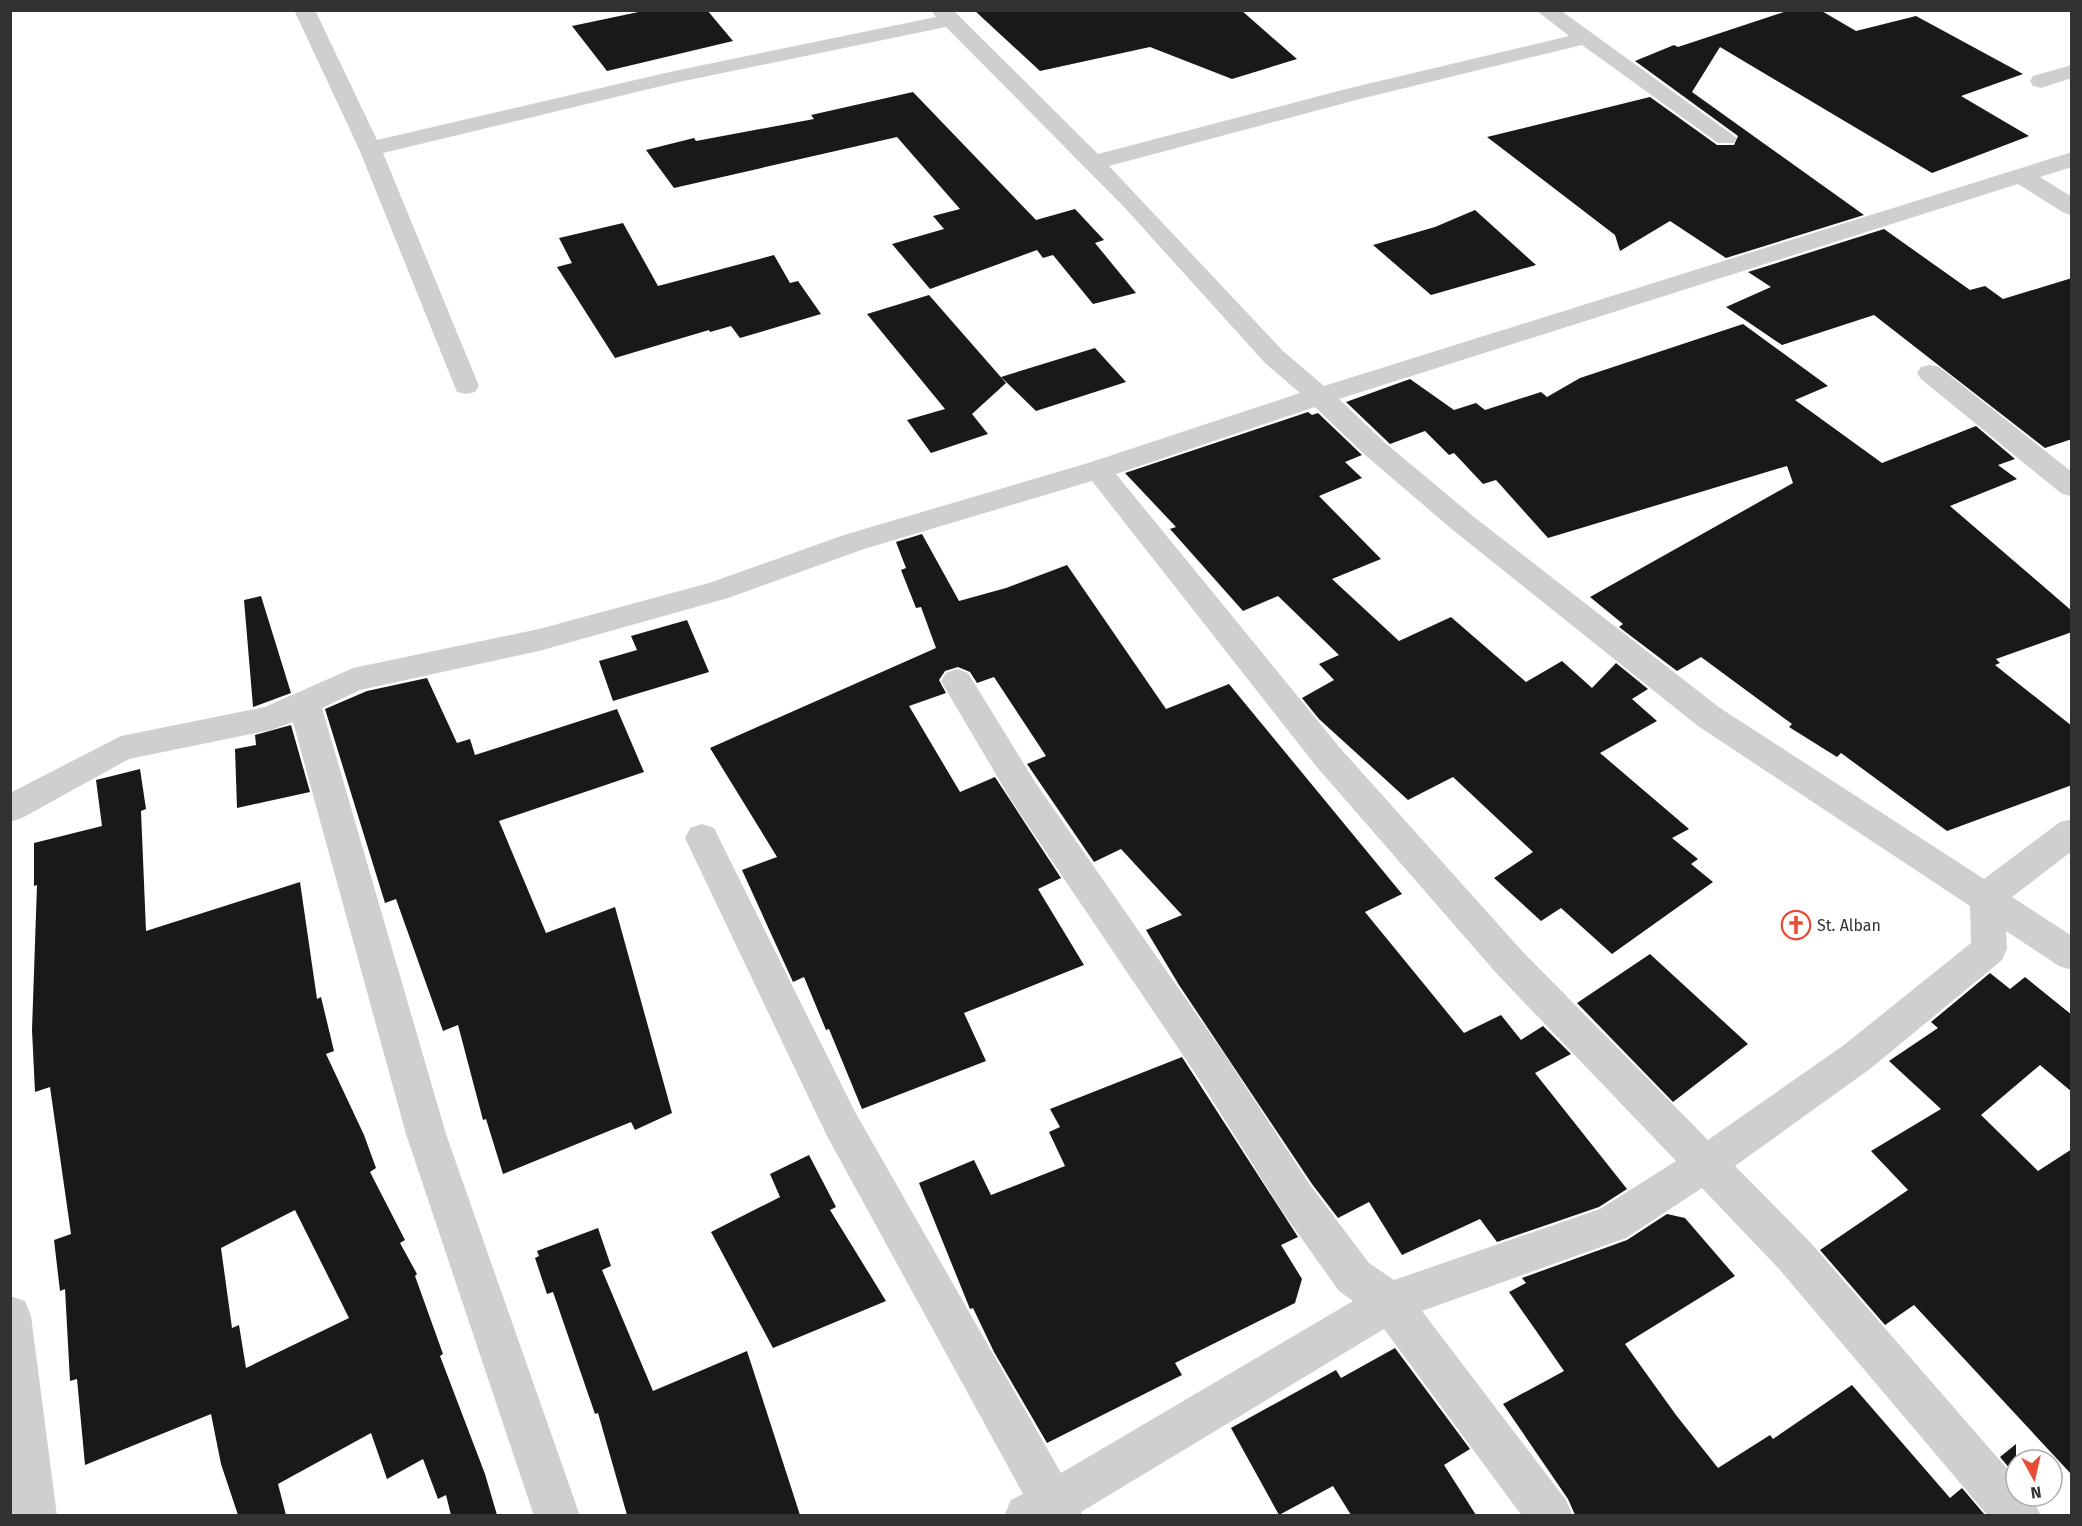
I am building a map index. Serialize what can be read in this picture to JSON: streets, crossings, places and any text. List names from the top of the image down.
{
  "places": {
    "church": ["St. Alban"]
  },
  "north": "bottom"
}
